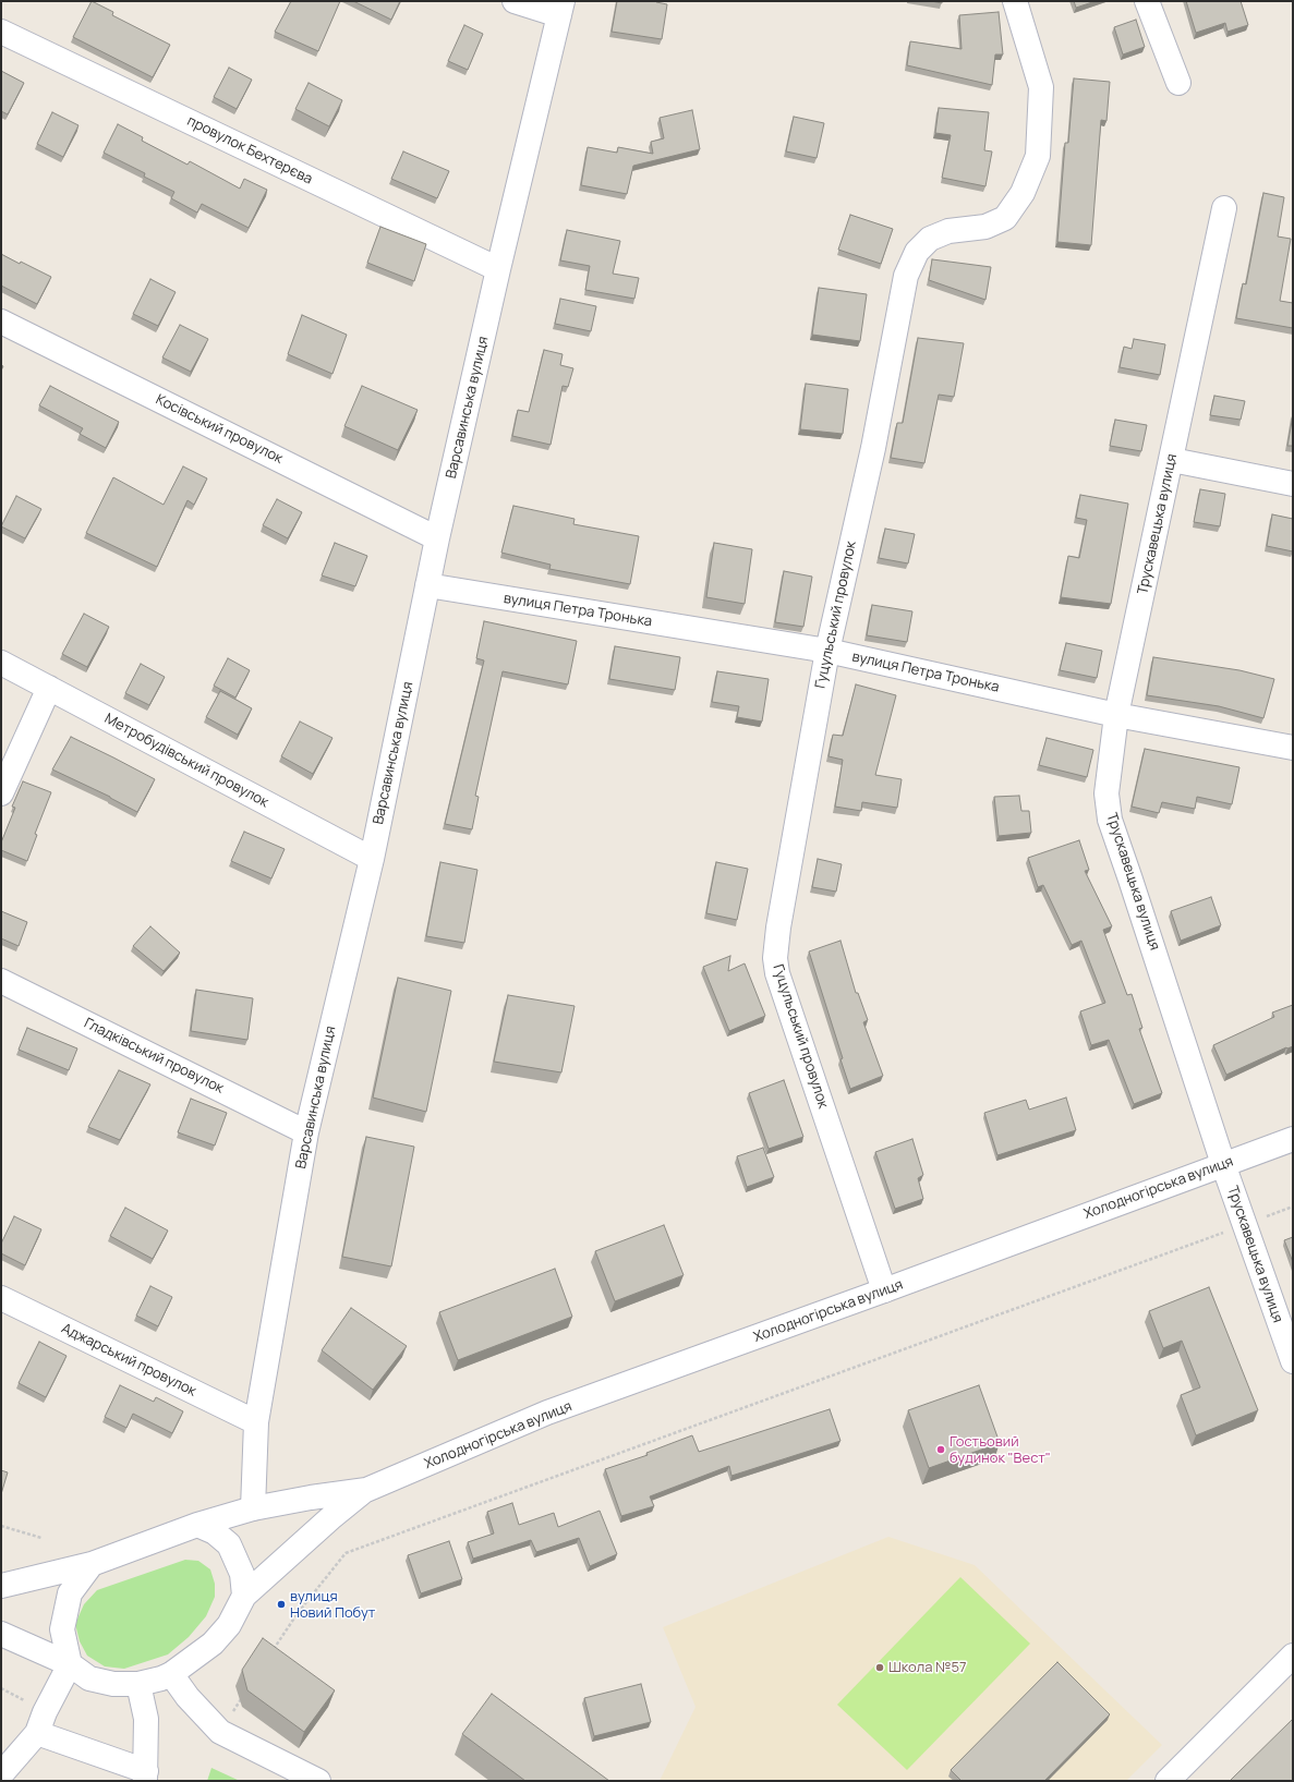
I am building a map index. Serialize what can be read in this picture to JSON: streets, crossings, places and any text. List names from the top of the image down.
{
  "streets": {
    "street": [
      "провулок Бехтерєва",
      "Варсавинська вулиця",
      "Косівський провулок",
      "Трускавецька вулиця",
      "вулиця Петра Тронька",
      "Гуцульський провулок",
      "Метробудівський провулок",
      "Гладківський провулок",
      "Холодногірська вулиця",
      "Аджарський провулок"
    ]
  },
  "crossings": [
    ["провулок Бехтерєва", "Варсавинська вулиця"],
    ["Варсавинська вулиця", "Косівський провулок"],
    ["Варсавинська вулиця", "вулиця Петра Тронька"],
    ["Варсавинська вулиця", "Метробудівський провулок"],
    ["Варсавинська вулиця", "Гладківський провулок"],
    ["Варсавинська вулиця", "Холодногірська вулиця"],
    ["Варсавинська вулиця", "Аджарський провулок"],
    ["Трускавецька вулиця", "вулиця Петра Тронька"],
    ["Трускавецька вулиця", "Холодногірська вулиця"],
    ["вулиця Петра Тронька", "Гуцульський провулок"],
    ["Гуцульський провулок", "Холодногірська вулиця"]
  ],
  "places": ["Гостьовий будинок \"Вест\"", "вулиця Новий Побут", "Школа №57"]
}
